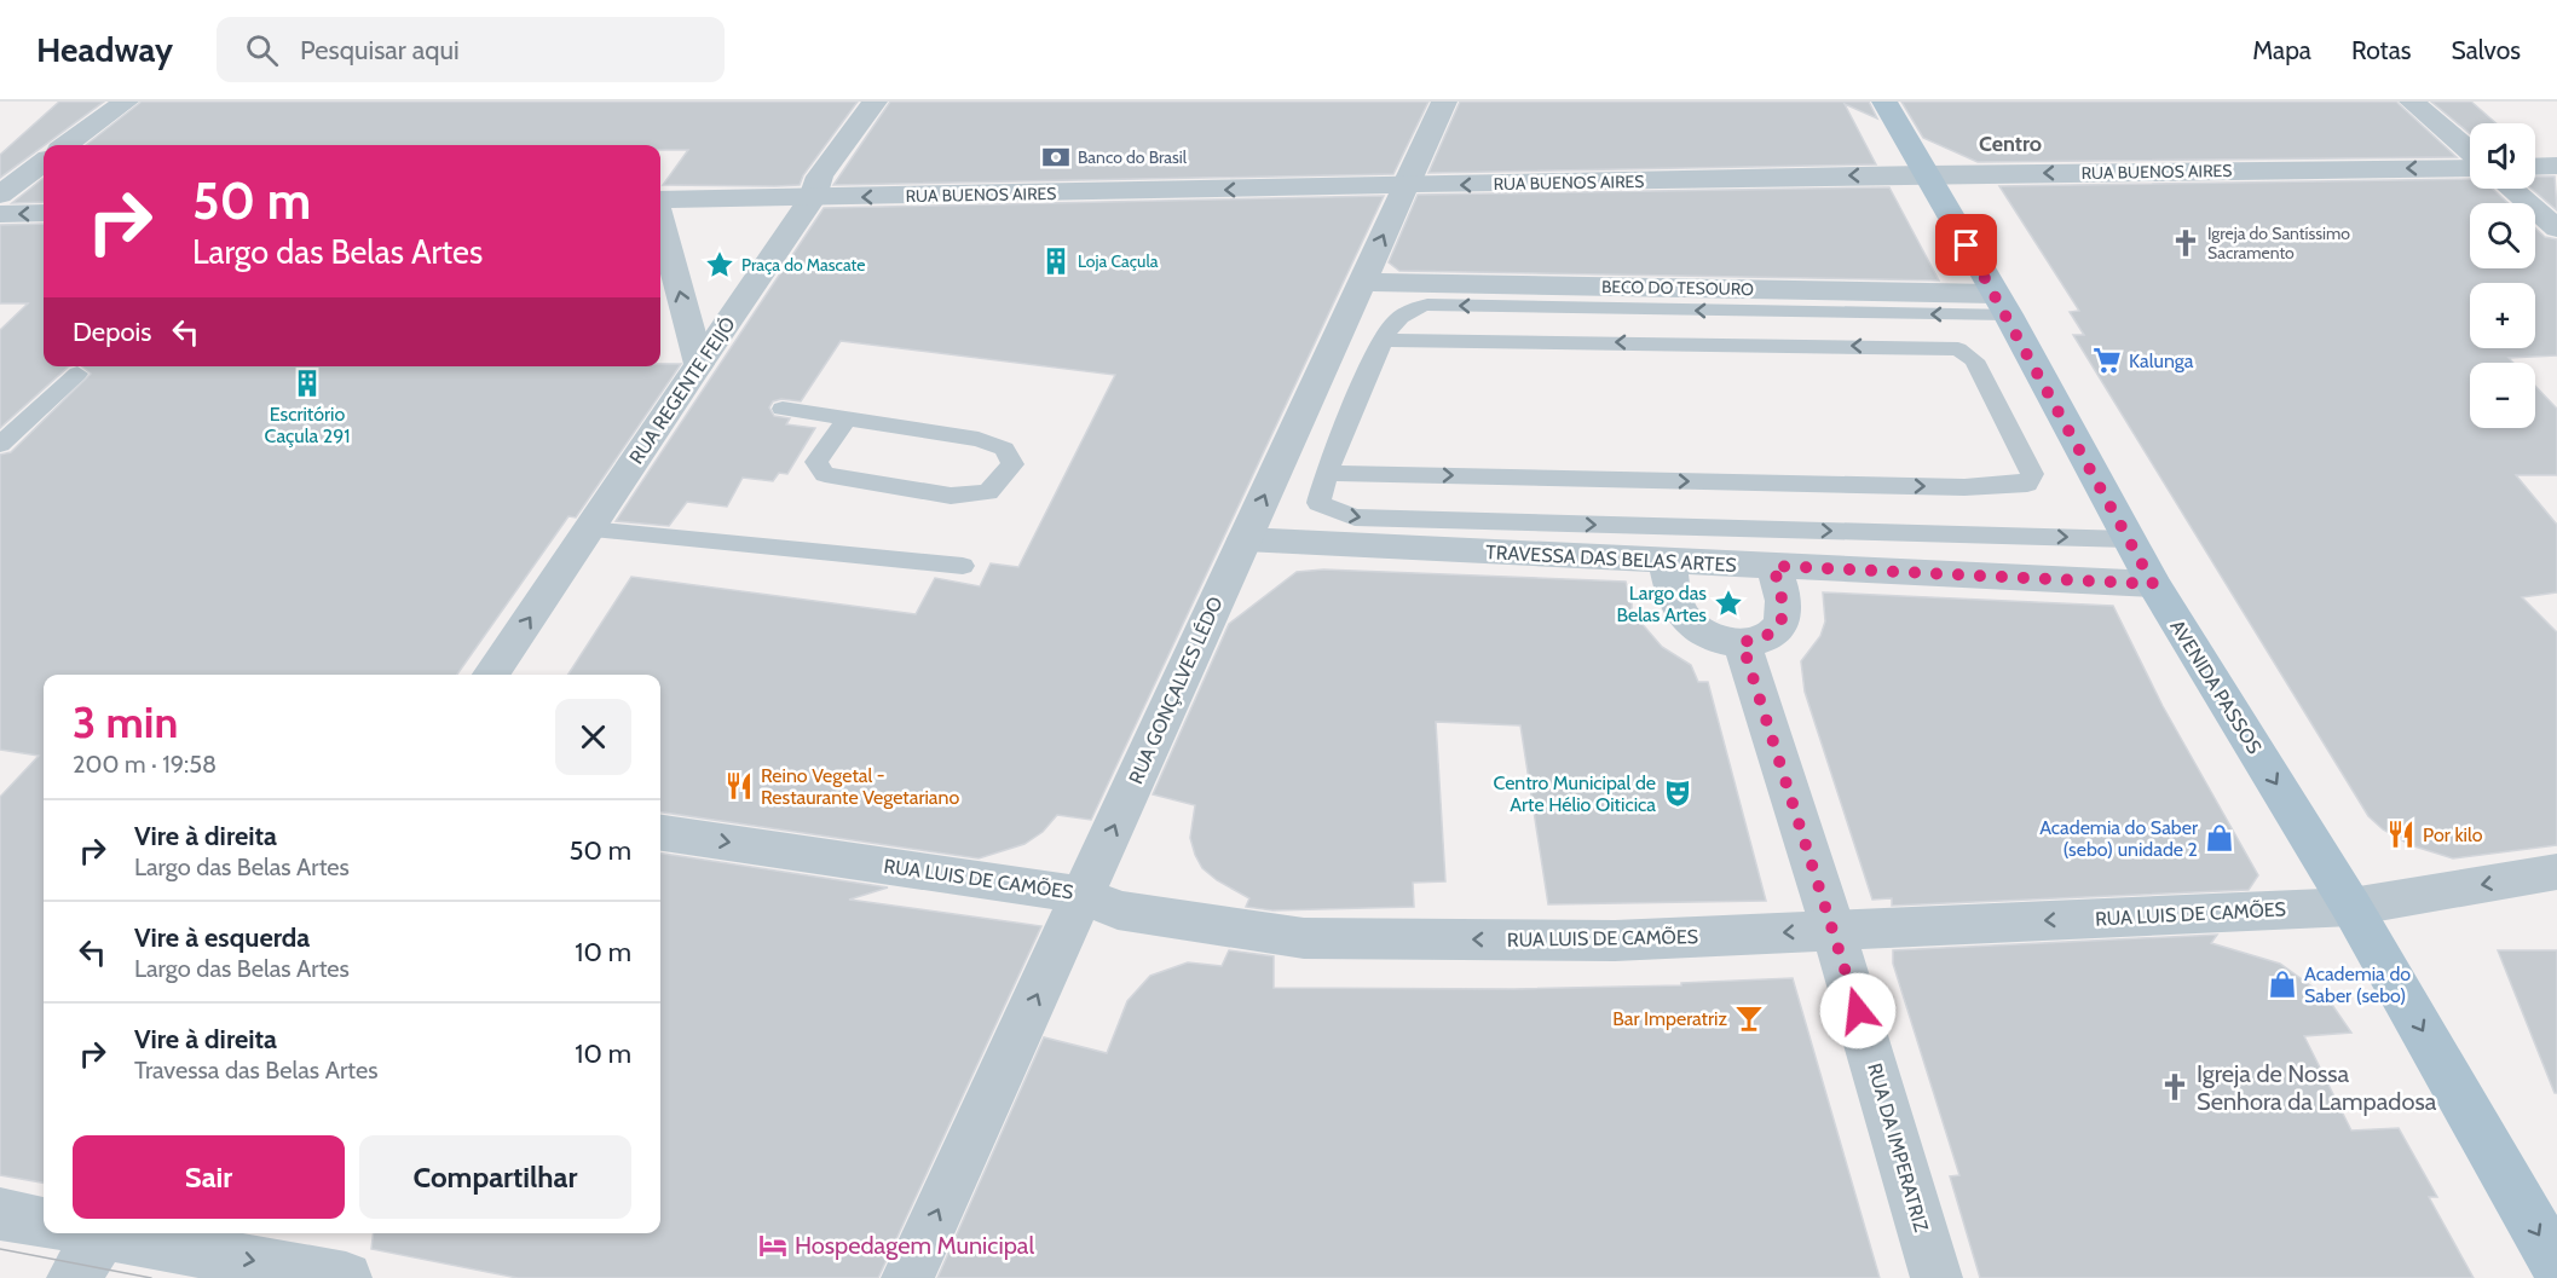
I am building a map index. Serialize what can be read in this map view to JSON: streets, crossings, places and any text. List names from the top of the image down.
{
  "streets": {
    "main road": ["AVENIDA PASSOS"],
    "street": [
      "RUA BUENOS AIRES",
      "BECO DO TESOURO",
      "RUA REGENTE FEIJÓ",
      "TRAVESSA DAS BELAS ARTES",
      "RUA GONÇALVES LÉDO",
      "RUA LUIS DE CAMÕES",
      "RUA DA IMPERATRIZ"
    ]
  },
  "crossings": [
    ["RUA BUENOS AIRES", "RUA REGENTE FEIJÓ"],
    ["RUA BUENOS AIRES", "AVENIDA PASSOS"],
    ["RUA BUENOS AIRES", "RUA GONÇALVES LÉDO"],
    ["BECO DO TESOURO", "AVENIDA PASSOS"],
    ["BECO DO TESOURO", "RUA GONÇALVES LÉDO"],
    ["TRAVESSA DAS BELAS ARTES", "AVENIDA PASSOS"],
    ["TRAVESSA DAS BELAS ARTES", "RUA GONÇALVES LÉDO"],
    ["AVENIDA PASSOS", "RUA LUIS DE CAMÕES"],
    ["RUA GONÇALVES LÉDO", "RUA LUIS DE CAMÕES"],
    ["RUA LUIS DE CAMÕES", "RUA DA IMPERATRIZ"]
  ],
  "one_way": ["RUA BUENOS AIRES", "AVENIDA PASSOS", "RUA GONÇALVES LÉDO"],
  "districts": ["Centro"],
  "places": {
    "bank": ["Banco do Brasil"],
    "church": ["Igreja do Santíssimo Sacramento", "Igreja de Nossa Senhora da Lampadosa"],
    "building": ["Loja Caçula", "Escritório Caçula 291"],
    "place": ["Praça do Mascate", "Largo das Belas Artes"],
    "supermarket": ["Kalunga"],
    "restaurant": ["Reino Vegetal - Restaurante Vegetariano", "Por kilo"],
    "theatre": ["Centro Municipal de Arte Hélio Oiticica"],
    "shop": ["Academia do Saber (sebo) unidade 2", "Academia do Saber (sebo)"],
    "bar": ["Bar Imperatriz"],
    "hotel": ["Hospedagem Municipal"]
  },
  "page": {
    "header": "Headway",
    "search": "Pesquisar aqui",
    "nav": ["Mapa", "Rotas", "Salvos"],
    "map_buttons": ["+", "−"],
    "turn": ["50 m", "Largo das Belas Artes"],
    "then": "Depois",
    "heading": ["3 min", "200 m · 19:58"],
    "list": [
      {
        "name": "Vire à direita",
        "note": "Largo das Belas Artes",
        "value": "50 m"
      },
      {
        "name": "Vire à esquerda",
        "note": "Largo das Belas Artes",
        "value": "10 m"
      },
      {
        "name": "Vire à direita",
        "note": "Travessa das Belas Artes",
        "value": "10 m"
      }
    ],
    "buttons": ["Sair", "Compartilhar"]
  }
}
